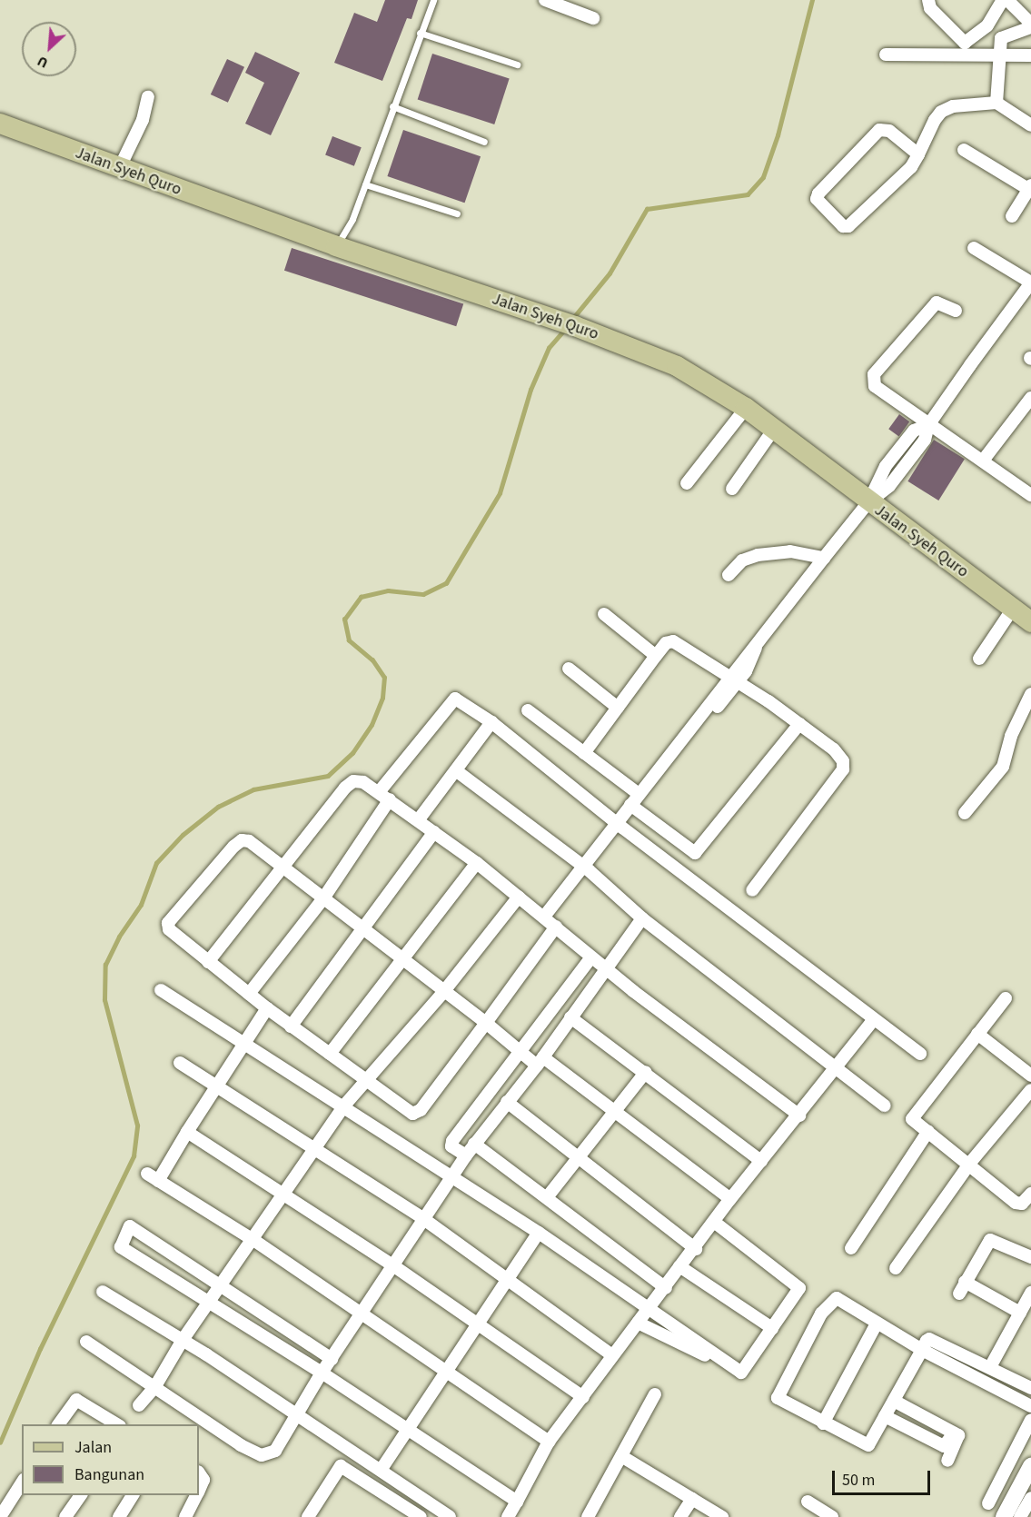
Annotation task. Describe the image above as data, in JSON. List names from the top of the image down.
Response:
{
  "streets": {
    "main road": ["Jalan Syeh Quro"]
  },
  "legend": ["Jalan", "Bangunan"],
  "scale_bar": "50 m",
  "north": "bottom left"
}
